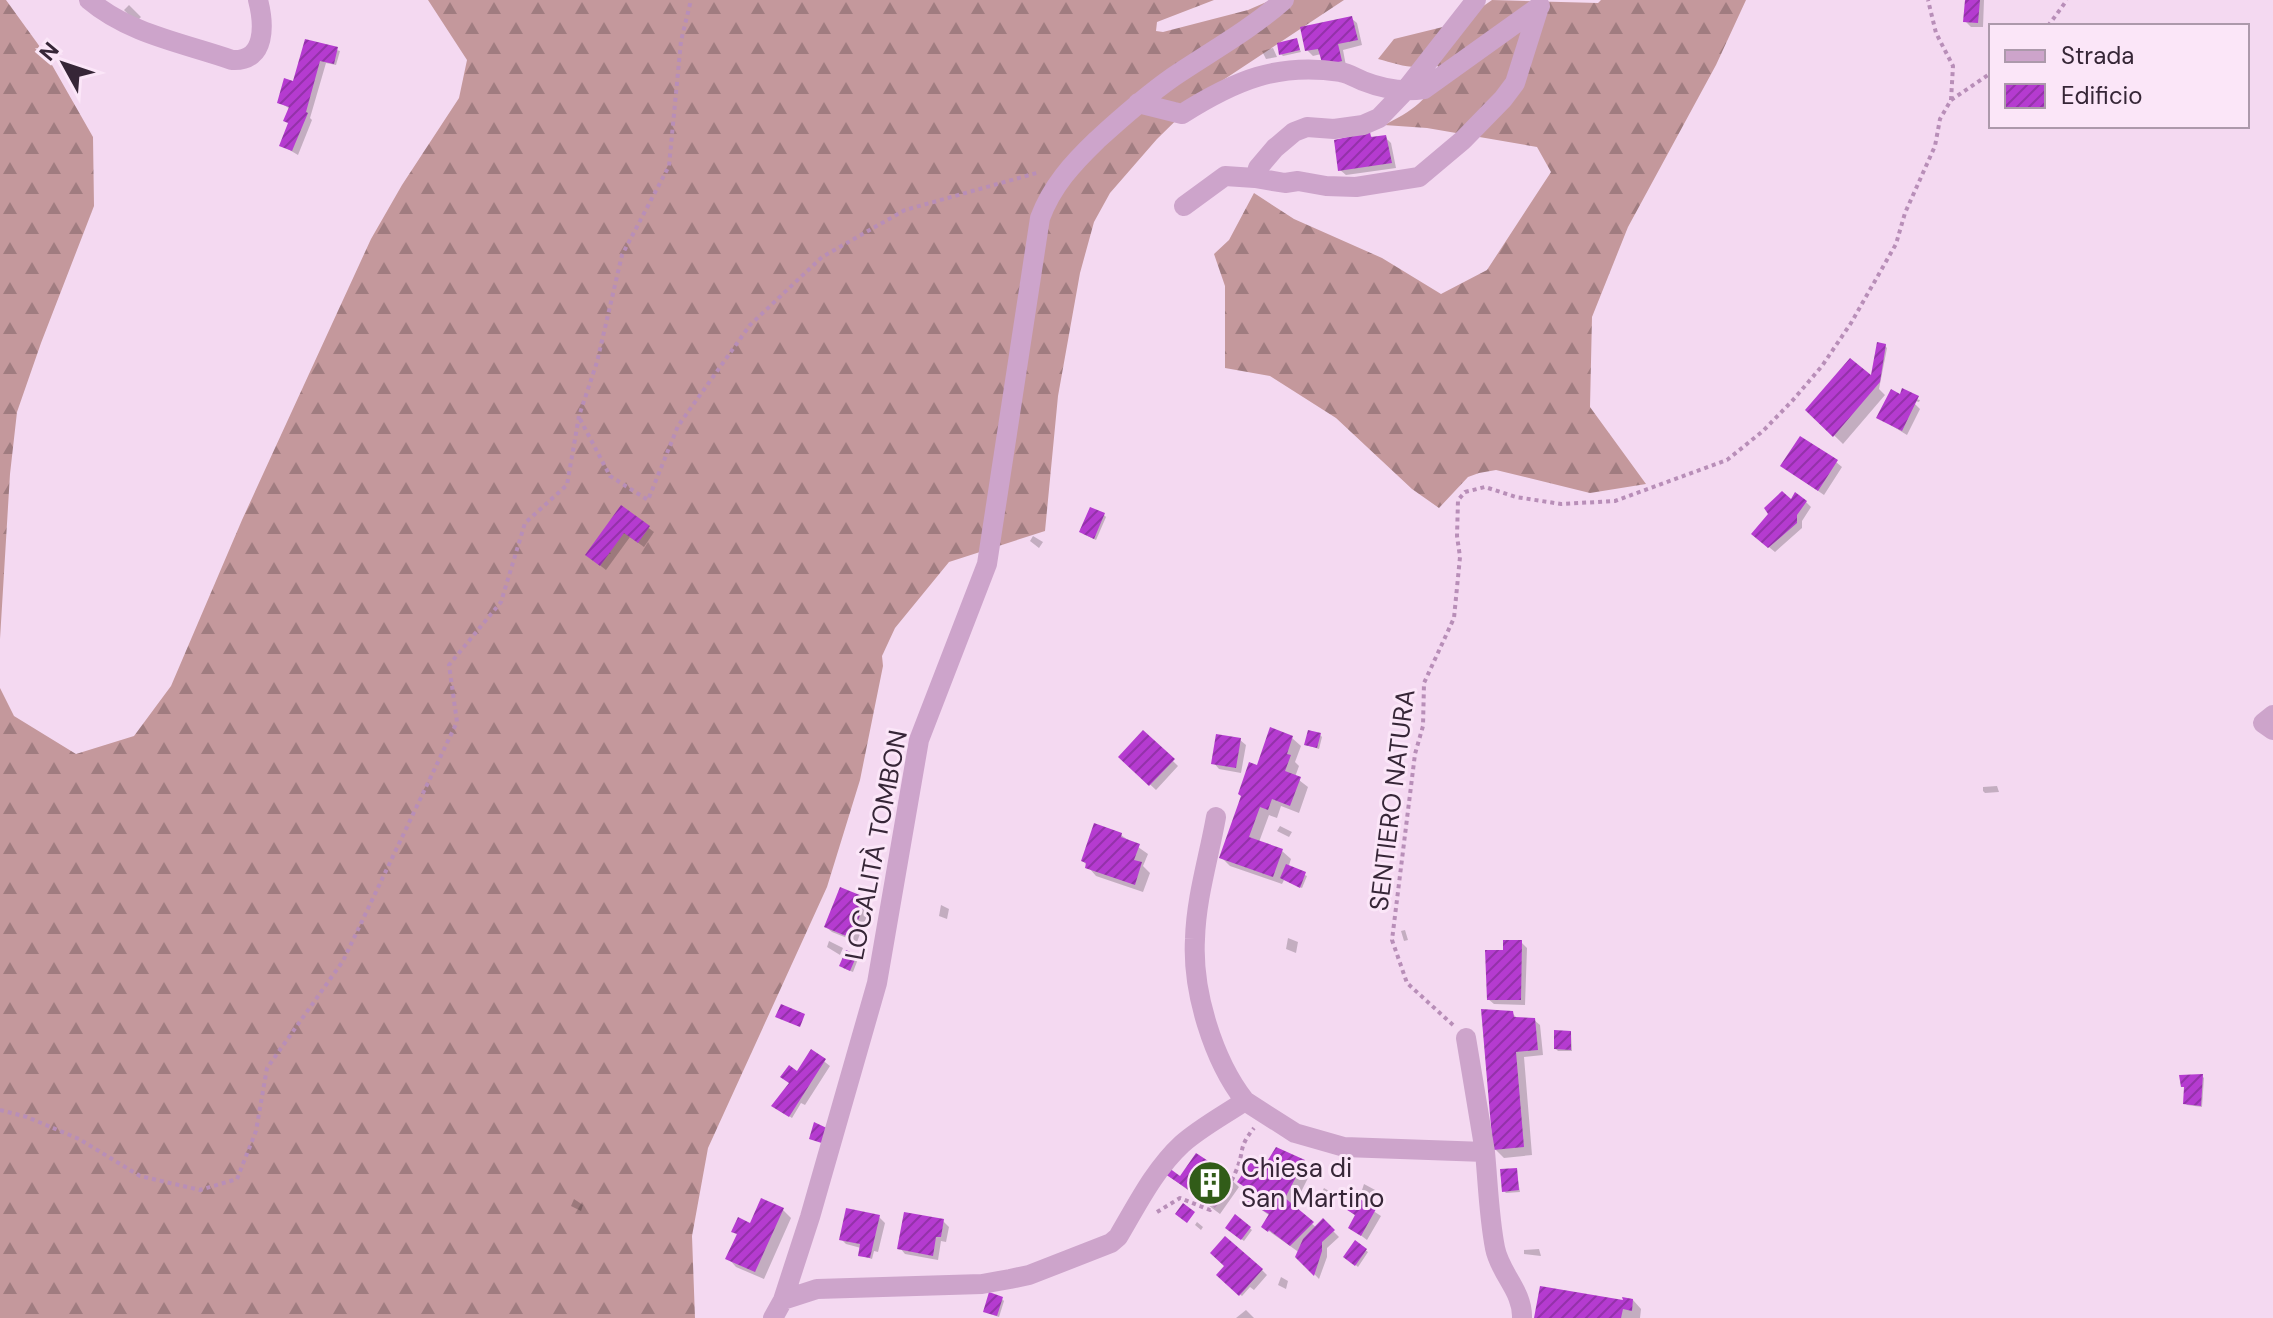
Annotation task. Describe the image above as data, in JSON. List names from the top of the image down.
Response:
{
  "streets": {
    "street": ["LOCALITÀ TOMBON"],
    "path": ["SENTIERO NATURA"]
  },
  "places": {
    "building": ["Chiesa di San Martino"]
  },
  "legend": ["Strada", "Edificio"],
  "north": "top left"
}
